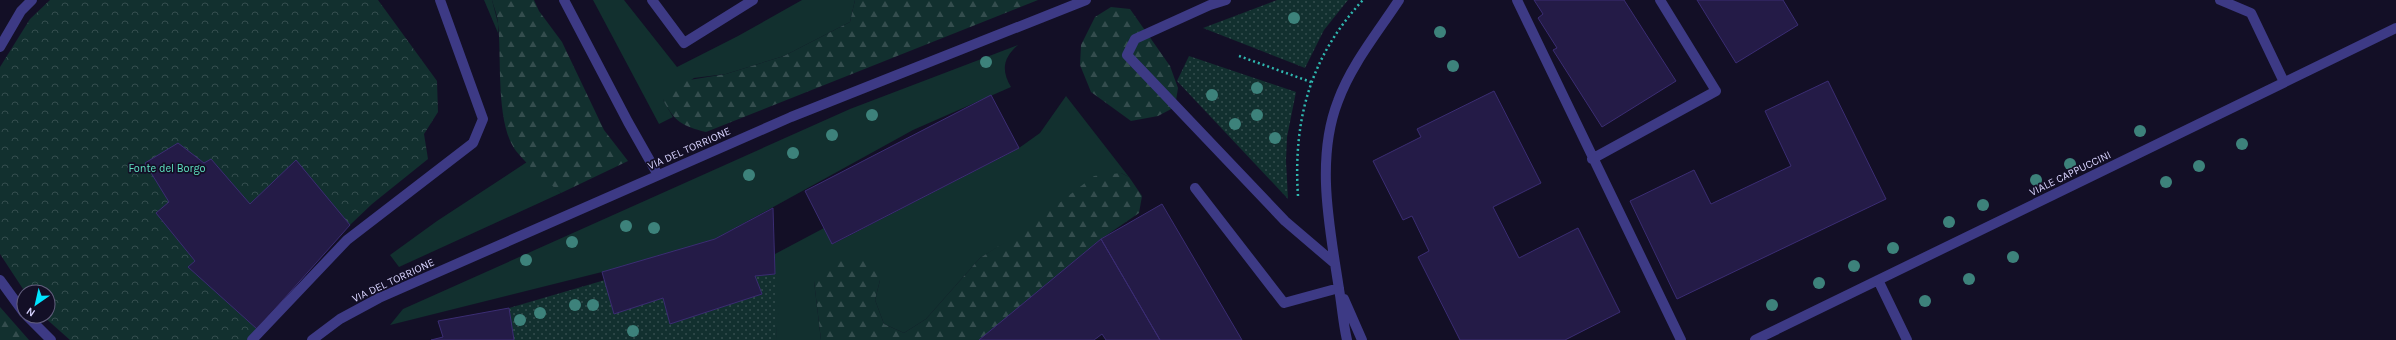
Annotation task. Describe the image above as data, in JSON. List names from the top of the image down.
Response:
{
  "streets": {
    "street": ["VIA DEL TORRIONE", "VIALE CAPPUCCINI"]
  },
  "parks": ["Fonte del Borgo"],
  "north": "bottom left"
}
